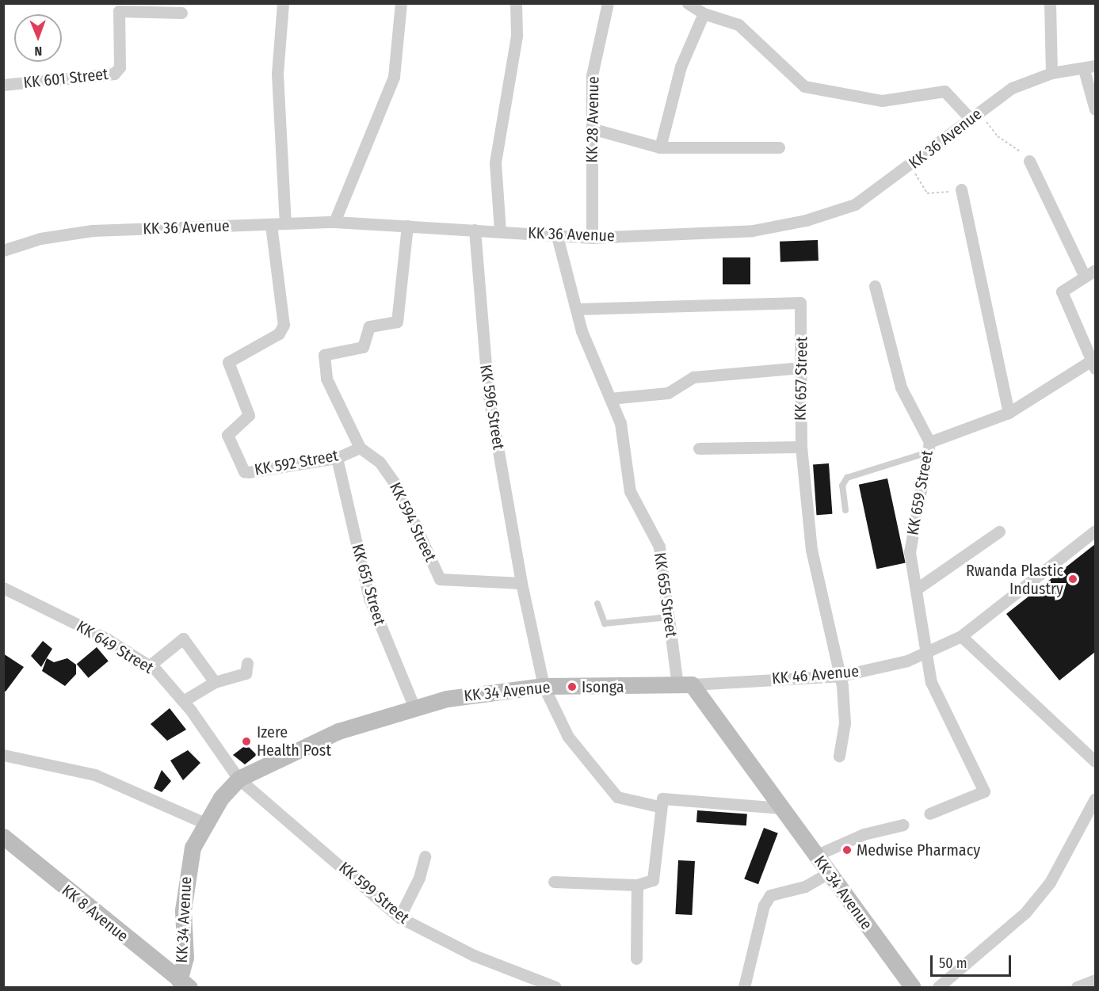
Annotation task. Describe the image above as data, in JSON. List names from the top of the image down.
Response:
{
  "streets": {
    "main road": ["KK 34 Avenue", "KK 8 Avenue"],
    "street": [
      "KK 601 Street",
      "KK 28 Avenue",
      "KK 36 Avenue",
      "KK 657 Street",
      "KK 596 Street",
      "KK 592 Street",
      "KK 659 Street",
      "KK 594 Street",
      "KK 651 Street",
      "KK 655 Street",
      "KK 649 Street",
      "KK 46 Avenue",
      "KK 599 Street"
    ]
  },
  "crossings": [
    ["KK 28 Avenue", "KK 36 Avenue"],
    ["KK 36 Avenue", "KK 596 Street"],
    ["KK 36 Avenue", "KK 592 Street"],
    ["KK 36 Avenue", "KK 594 Street"],
    ["KK 36 Avenue", "KK 655 Street"],
    ["KK 657 Street", "KK 655 Street"],
    ["KK 657 Street", "KK 46 Avenue"],
    ["KK 596 Street", "KK 594 Street"],
    ["KK 596 Street", "KK 34 Avenue"],
    ["KK 592 Street", "KK 594 Street"],
    ["KK 592 Street", "KK 651 Street"],
    ["KK 659 Street", "KK 46 Avenue"],
    ["KK 651 Street", "KK 34 Avenue"],
    ["KK 655 Street", "KK 46 Avenue"],
    ["KK 655 Street", "KK 34 Avenue"],
    ["KK 649 Street", "KK 34 Avenue"],
    ["KK 649 Street", "KK 599 Street"],
    ["KK 46 Avenue", "KK 34 Avenue"],
    ["KK 34 Avenue", "KK 599 Street"],
    ["KK 34 Avenue", "KK 8 Avenue"]
  ],
  "places": [
    "Rwanda Plastic Industry",
    "Isonga",
    "Izere Health Post",
    "Medwise Pharmacy"
  ],
  "scale_bar": "50 m",
  "north": "bottom"
}
